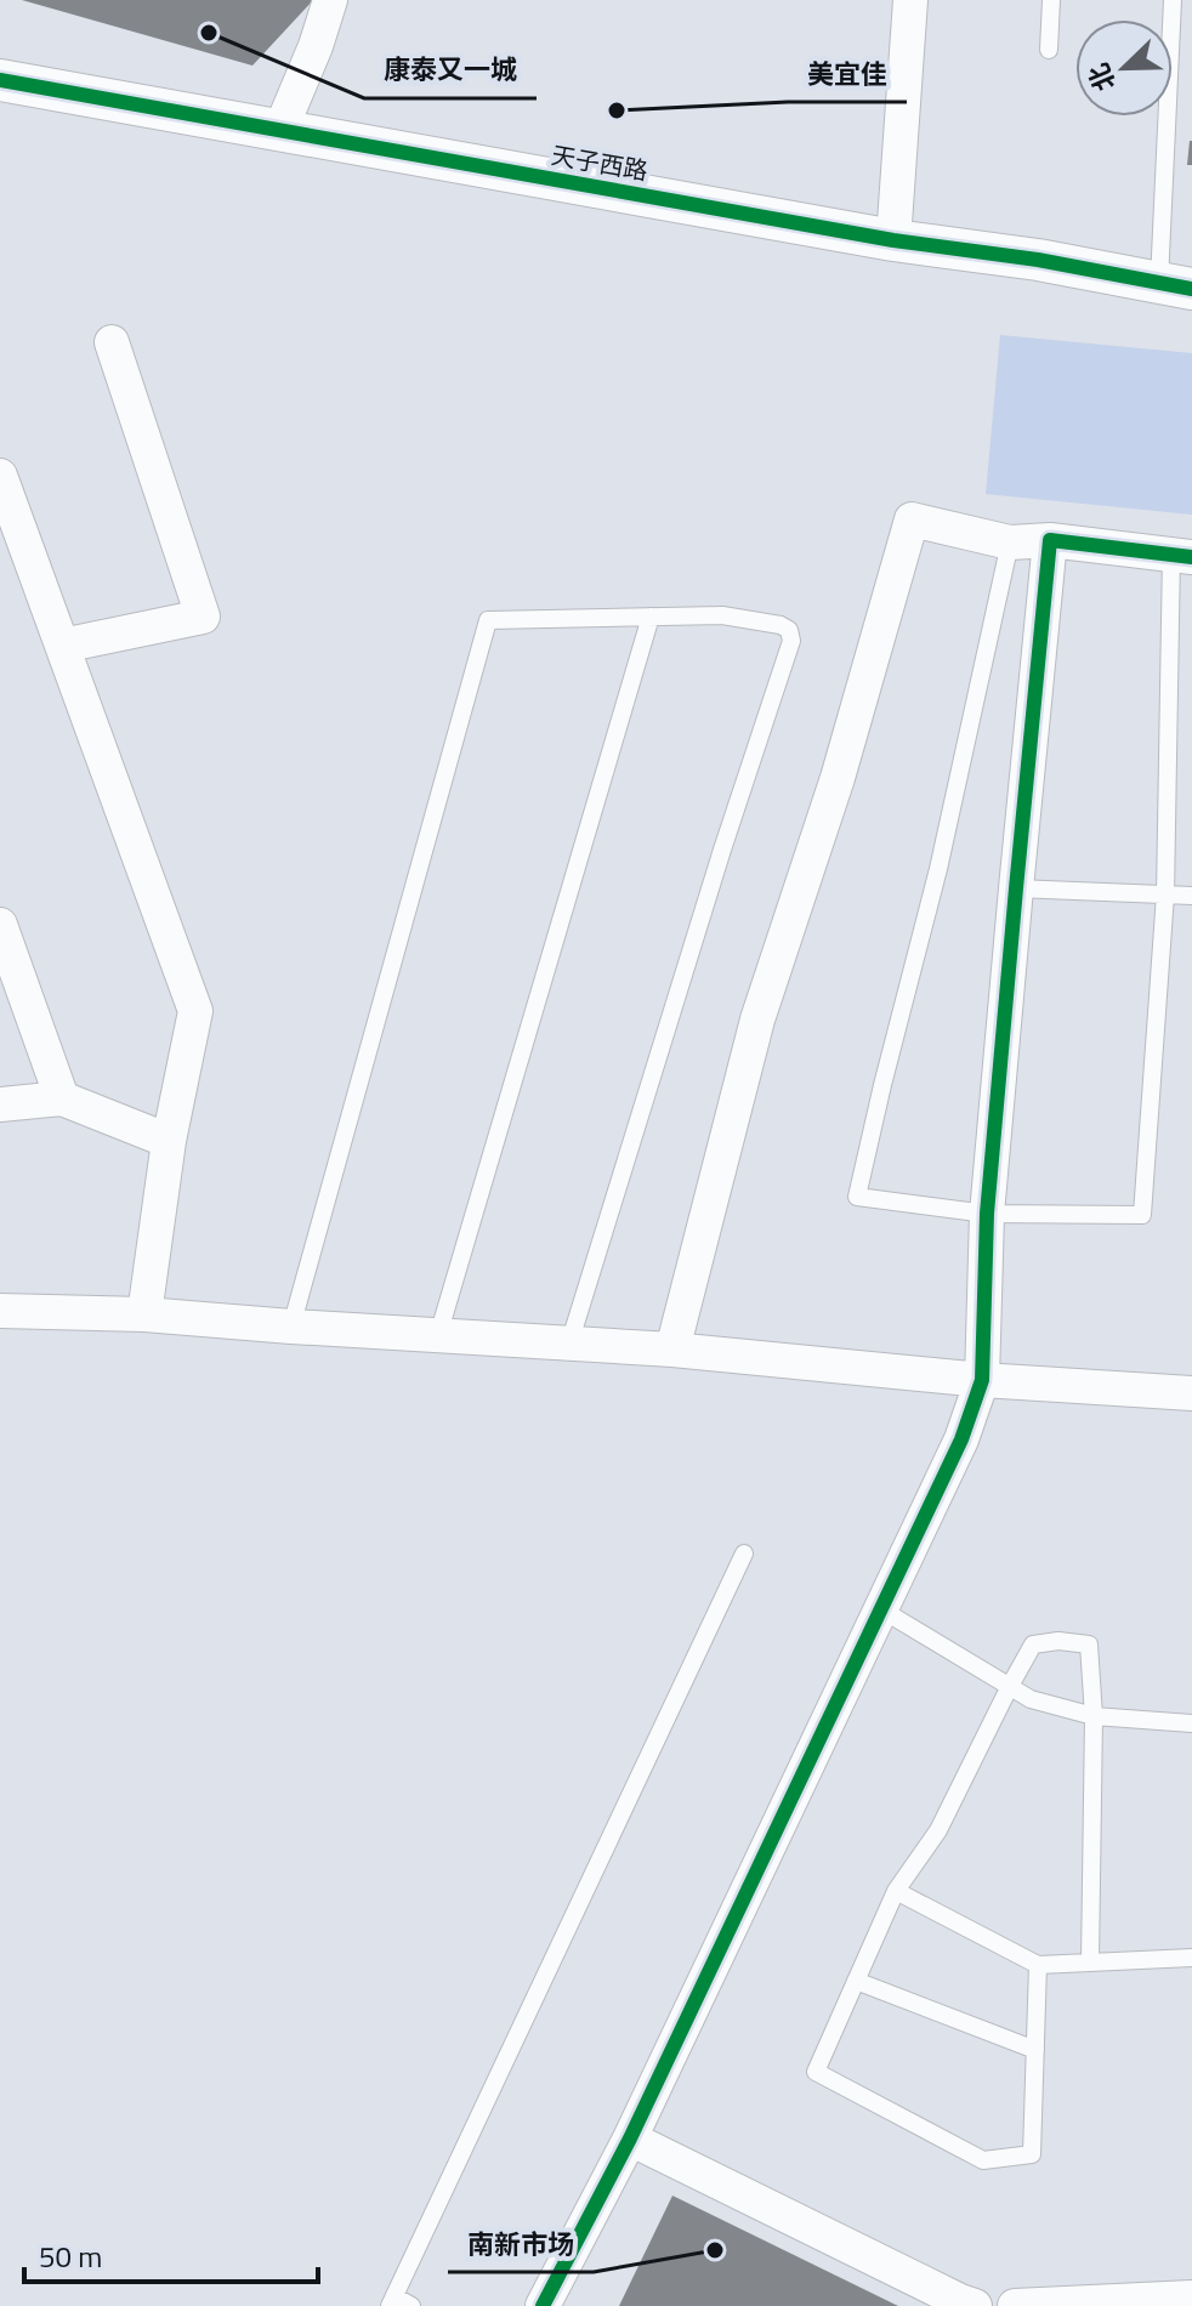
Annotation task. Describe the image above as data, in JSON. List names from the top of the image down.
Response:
{
  "streets": {
    "street": ["天子西路"]
  },
  "places": ["康泰又一城", "美宜佳", "南新市场"],
  "scale_bar": "50 m",
  "north": "bottom left"
}
